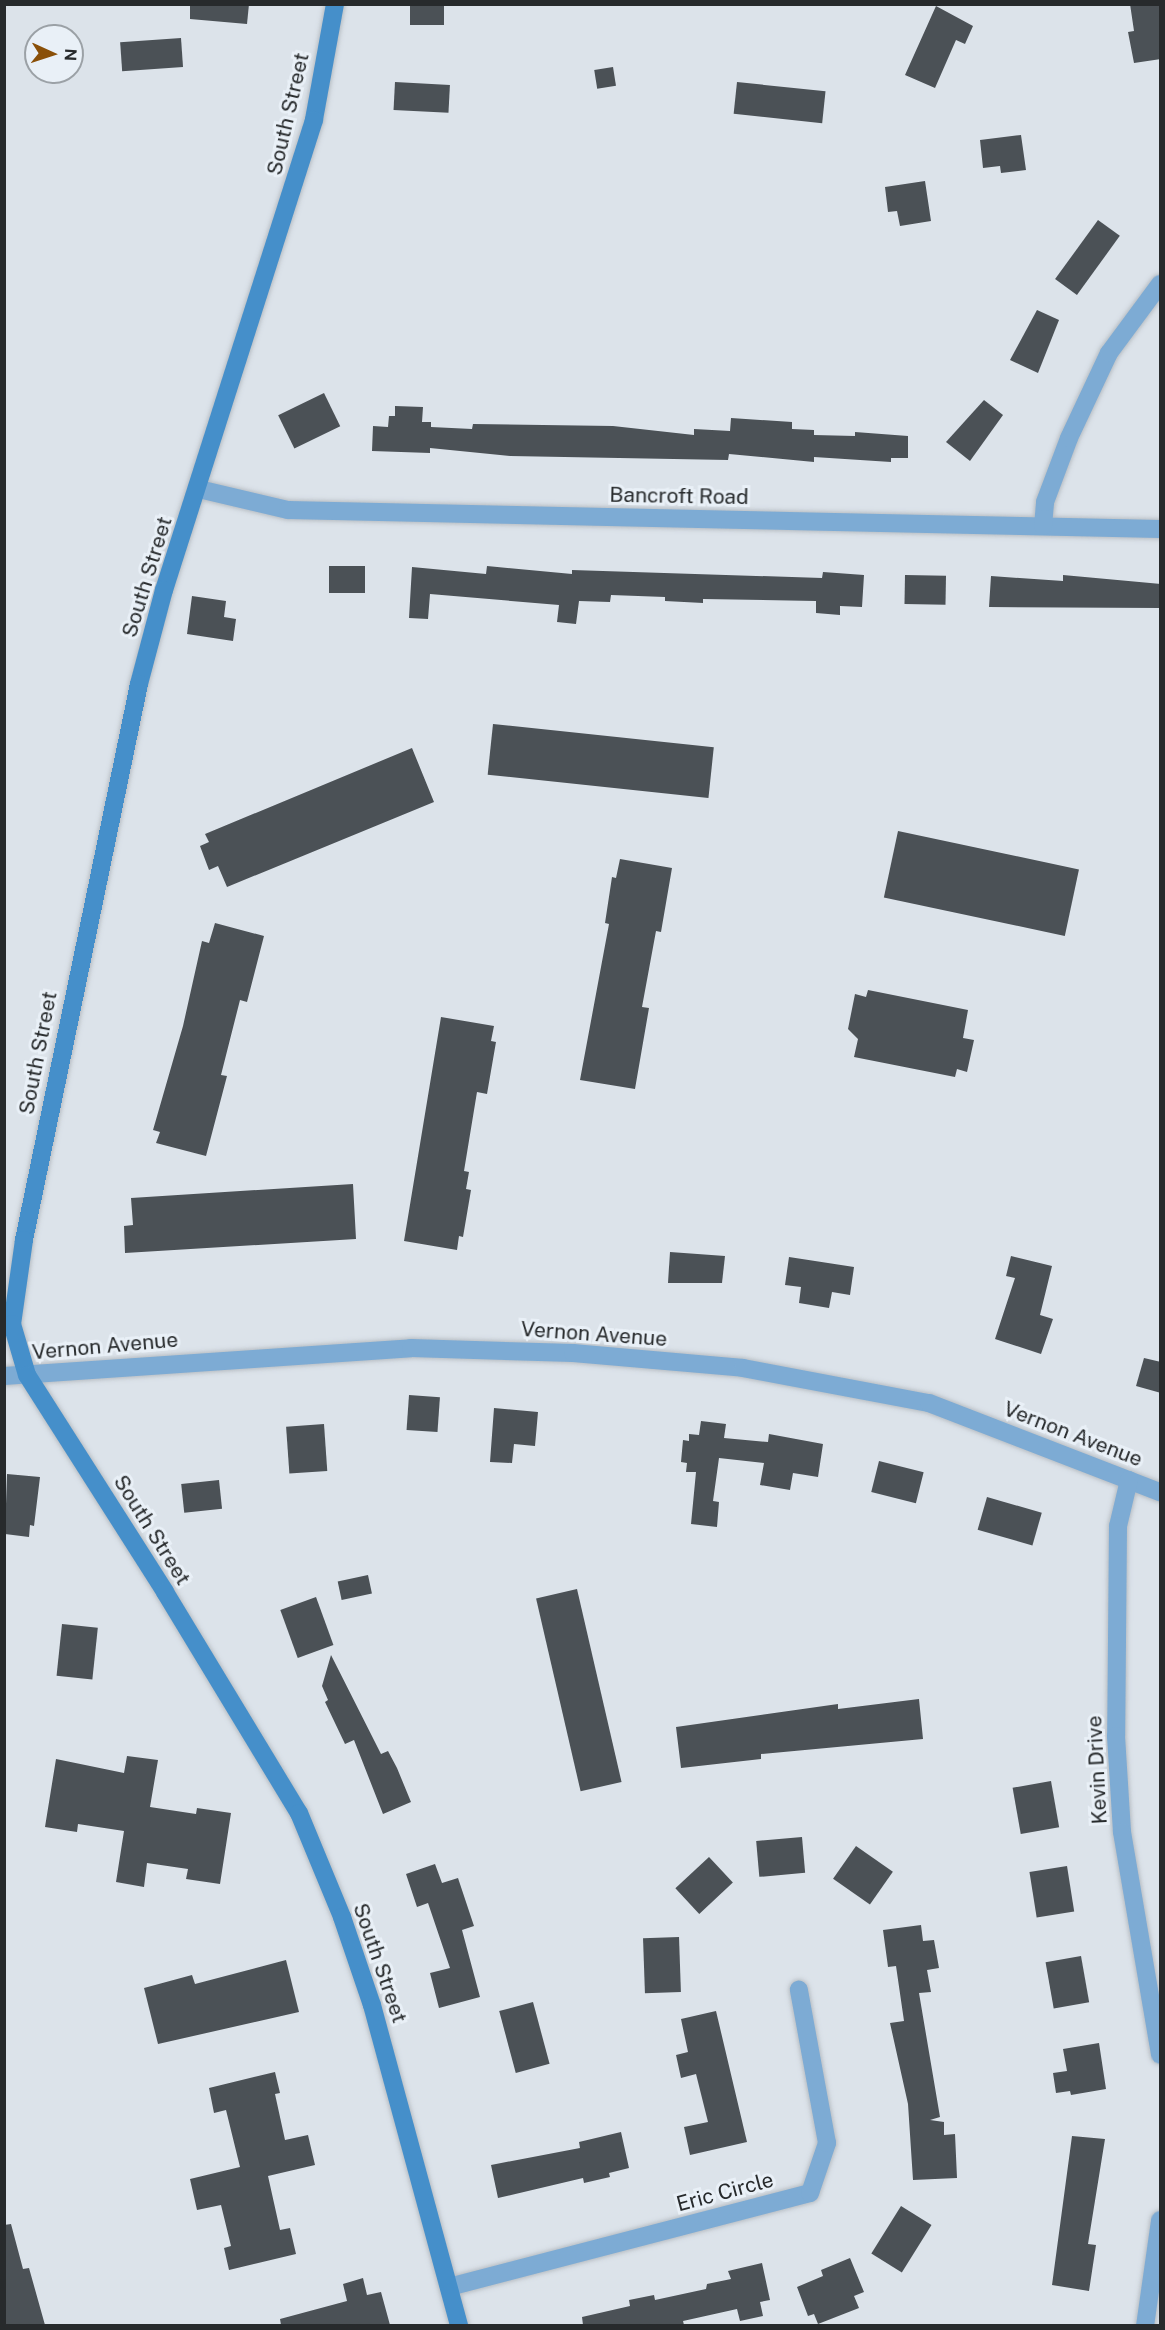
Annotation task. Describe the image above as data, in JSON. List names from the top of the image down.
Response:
{
  "streets": {
    "street": [
      "South Street",
      "Bancroft Road",
      "Vernon Avenue",
      "Kevin Drive",
      "Eric Circle"
    ]
  },
  "crossings": [
    ["South Street", "Bancroft Road"],
    ["South Street", "Vernon Avenue"],
    ["South Street", "Eric Circle"],
    ["Vernon Avenue", "Kevin Drive"]
  ],
  "north": "right"
}
